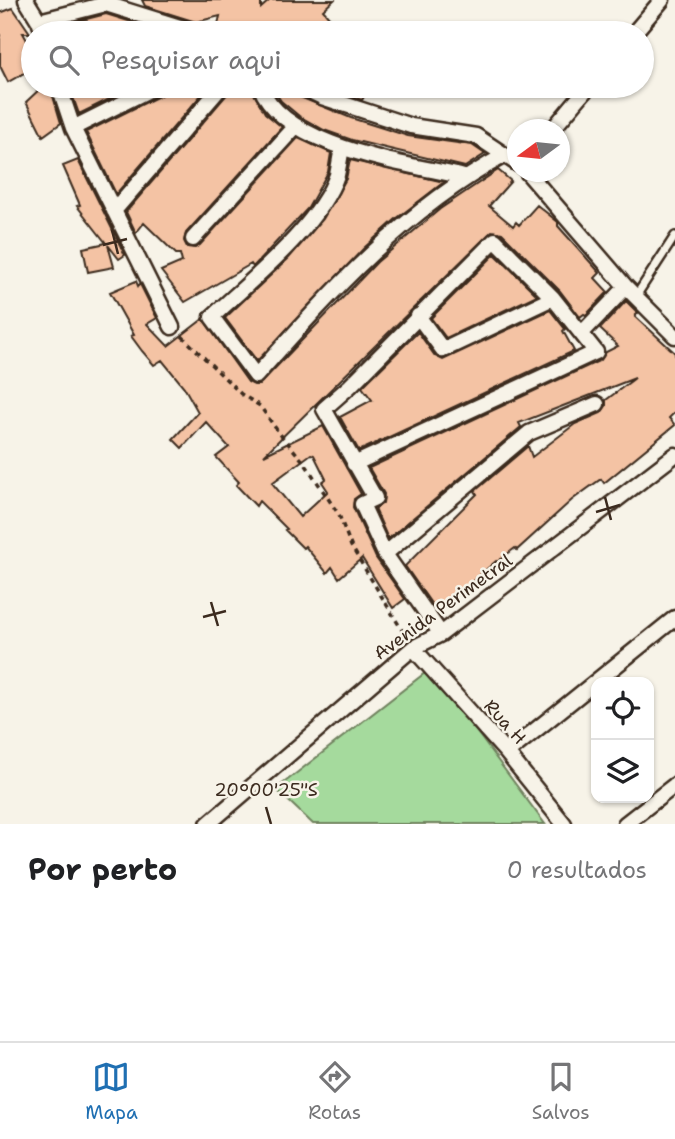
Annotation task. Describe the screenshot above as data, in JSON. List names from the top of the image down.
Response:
{
  "streets": {
    "street": ["Avenida Perimetral", "Rua H"]
  },
  "crossings": [
    ["Avenida Perimetral", "Rua H"]
  ],
  "north": "left",
  "page": {
    "search": "Pesquisar aqui",
    "heading": ["Por perto", "0 resultados"],
    "nav": ["Mapa", "Rotas", "Salvos"]
  },
  "coordinates": ["20°00'25\"S"]
}
